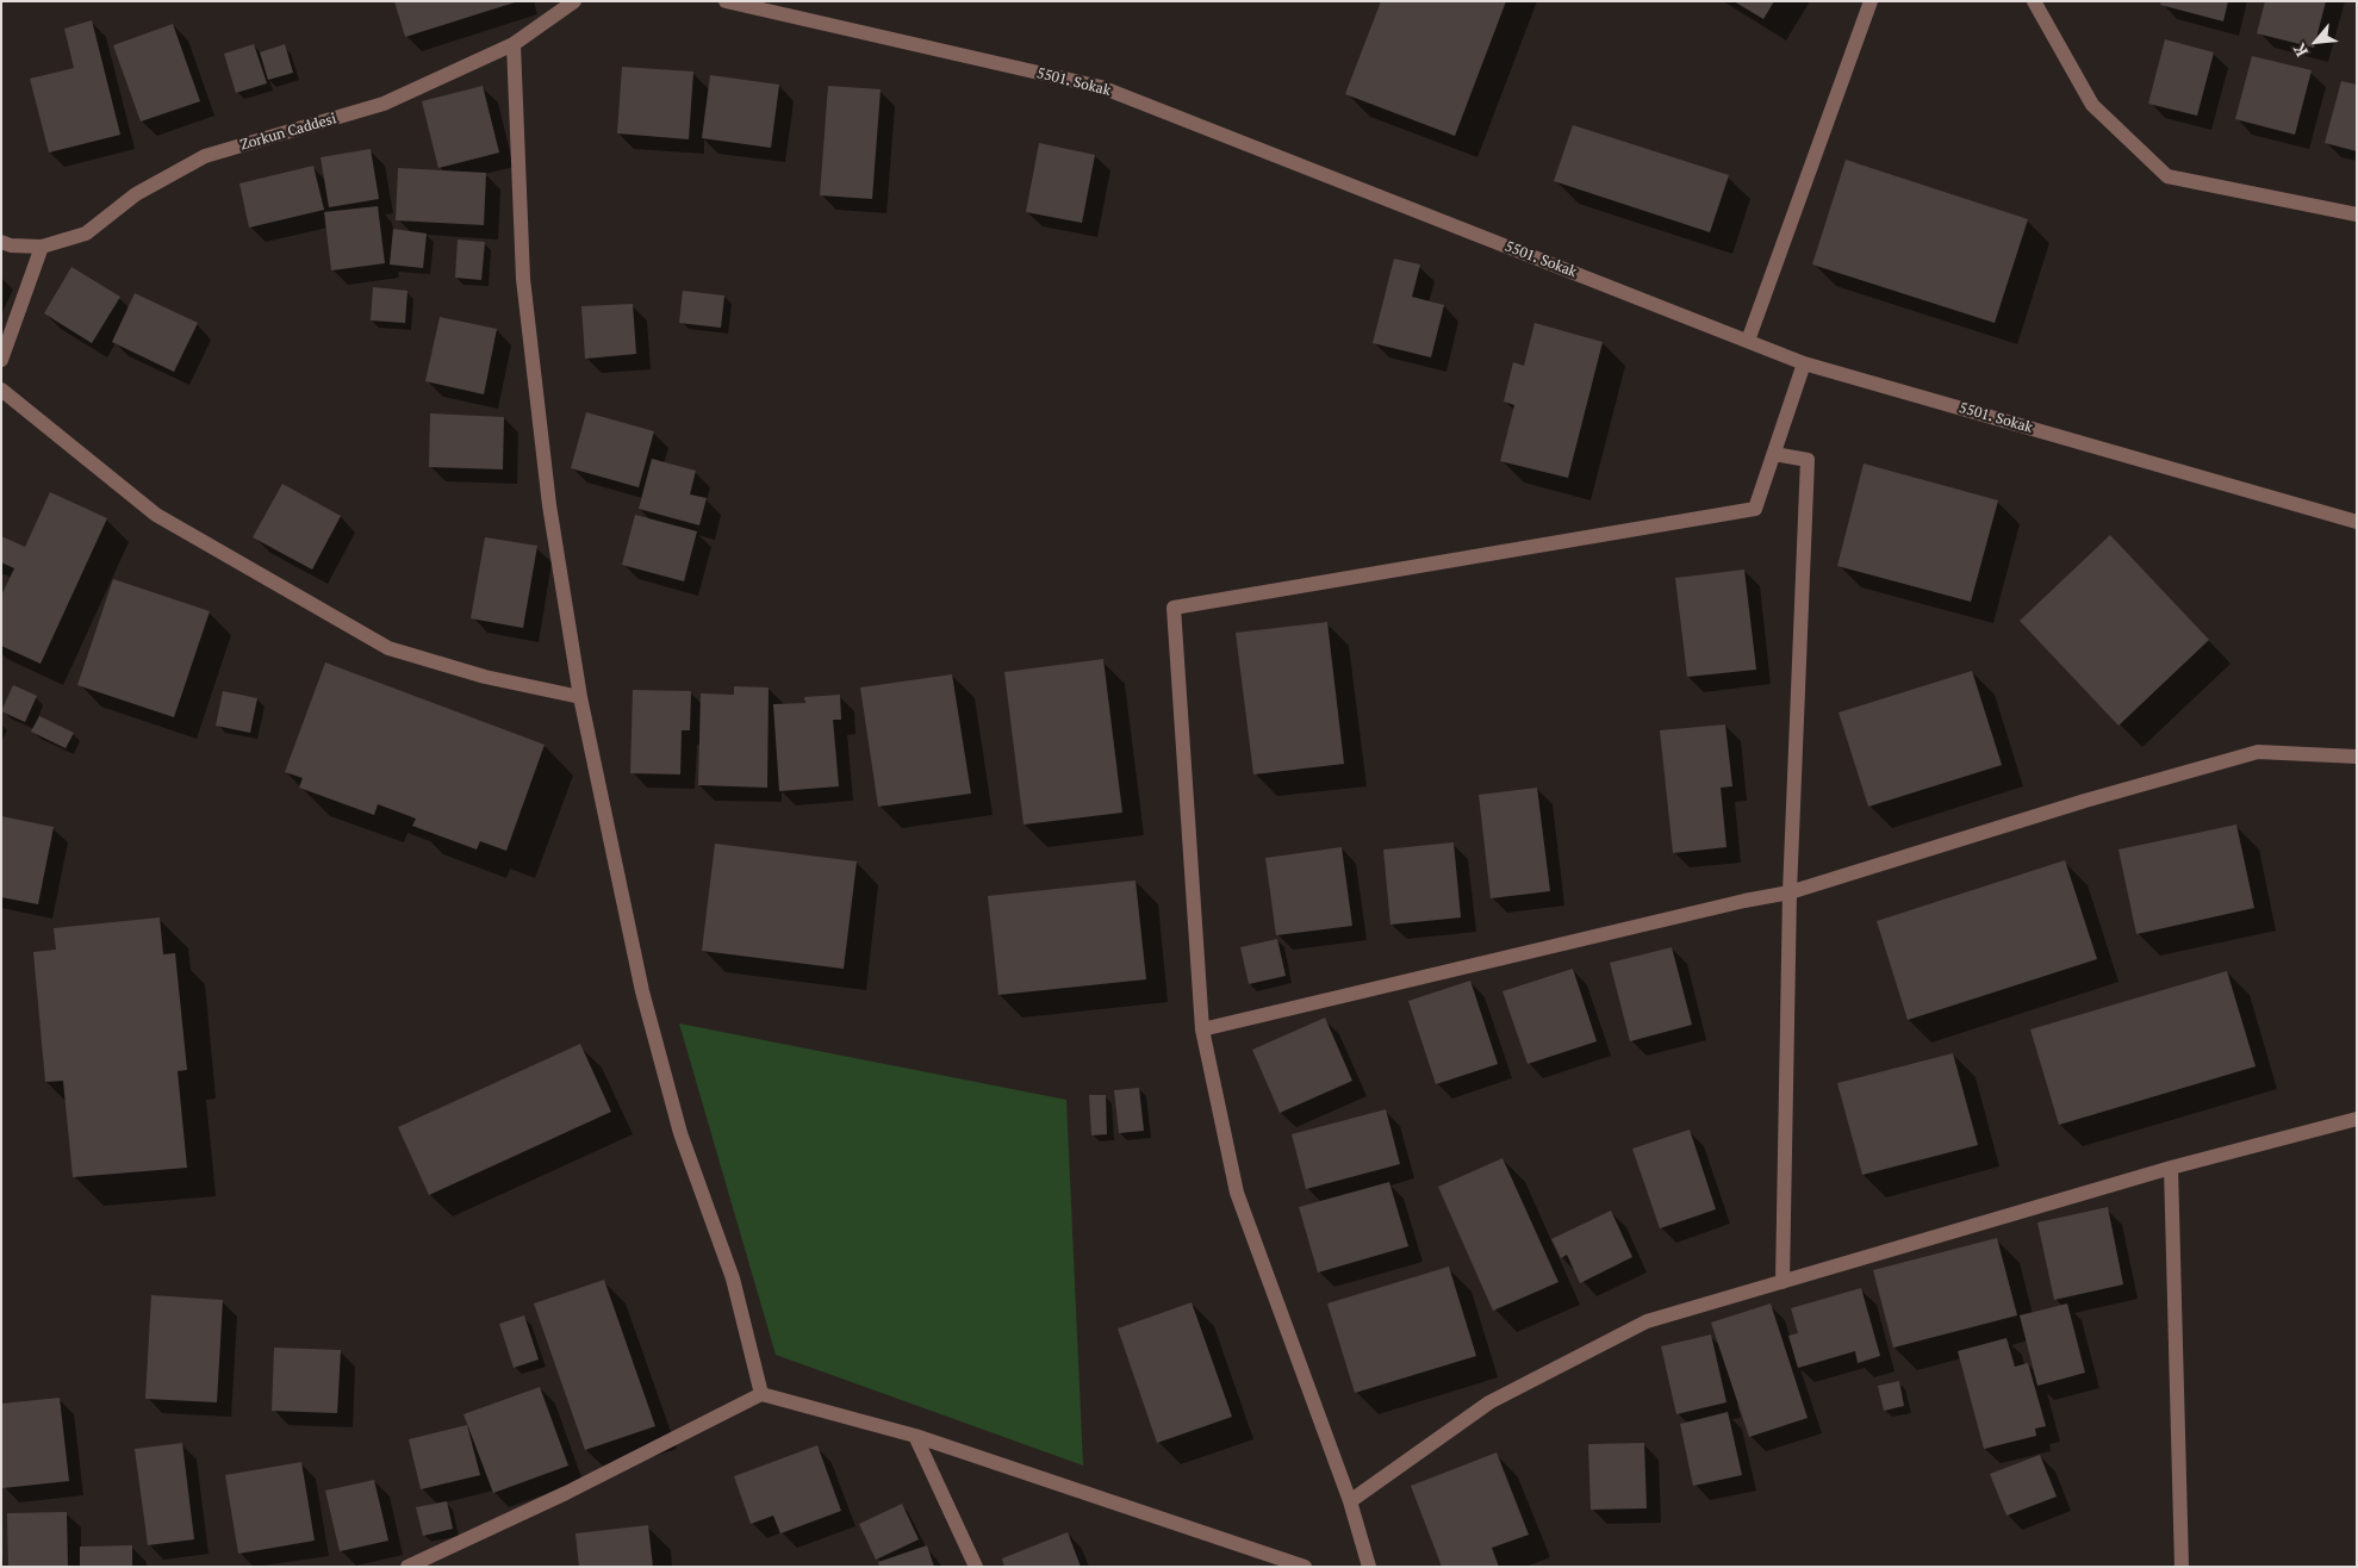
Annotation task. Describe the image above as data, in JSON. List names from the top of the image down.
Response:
{
  "streets": {
    "street": ["5501. Sokak", "Zorkun Caddesi"]
  },
  "north": "bottom left"
}
